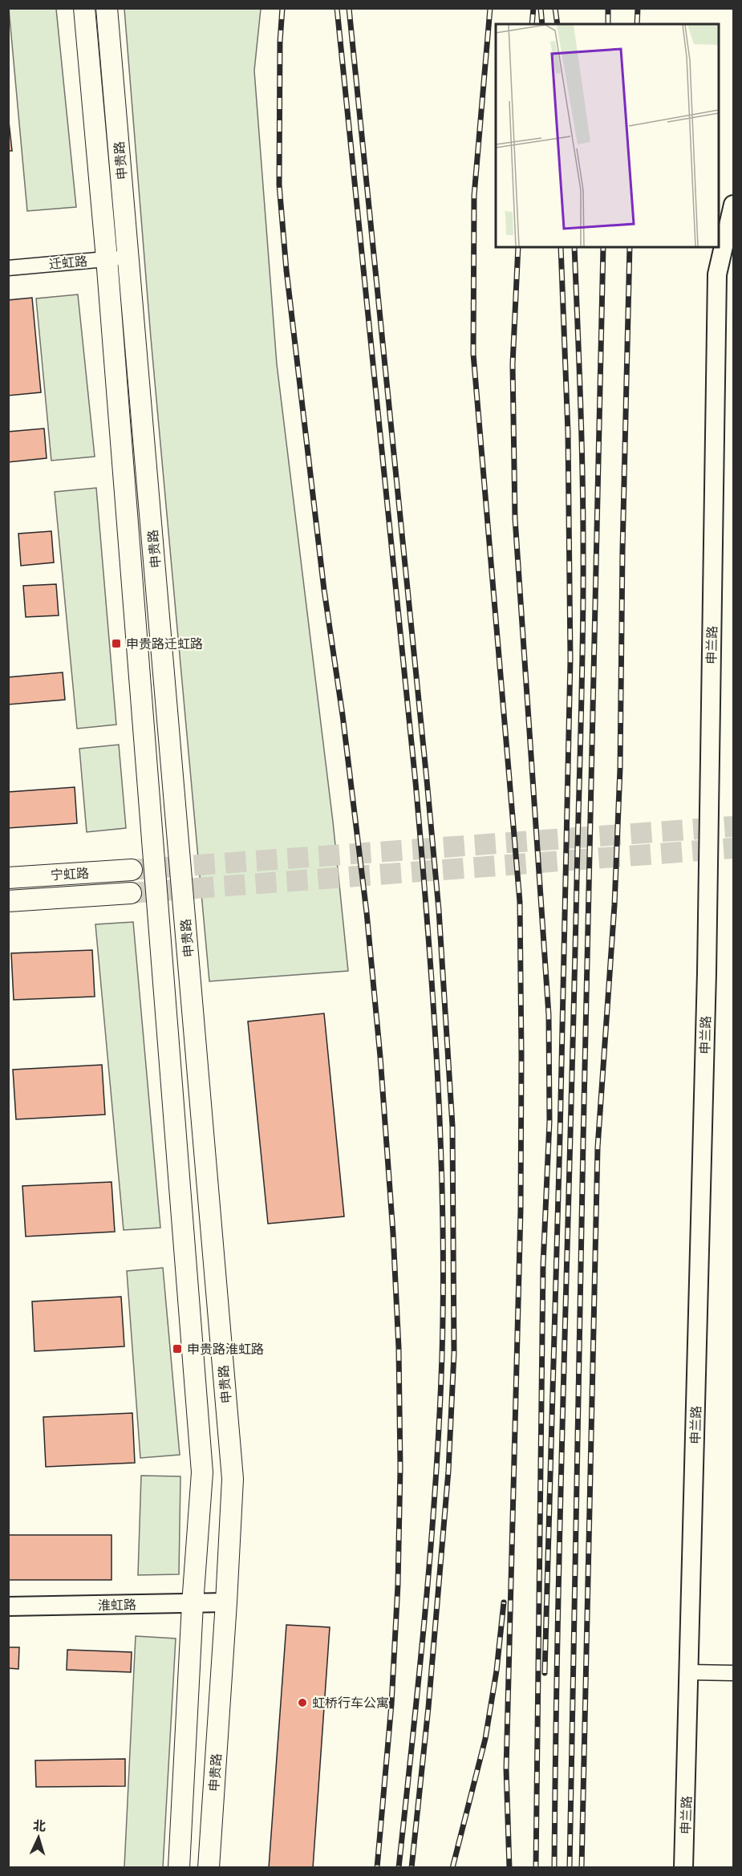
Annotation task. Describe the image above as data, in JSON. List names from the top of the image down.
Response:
{
  "streets": {
    "main road": ["申贵路", "宁虹路"],
    "street": ["迁虹路", "申兰路", "淮虹路"]
  },
  "crossings": [
    ["申贵路", "迁虹路"],
    ["申贵路", "淮虹路"]
  ],
  "places": {
    "transit": ["申贵路迁虹路", "申贵路淮虹路"],
    "other": ["虹桥行车公寓"]
  },
  "north": "top"
}
